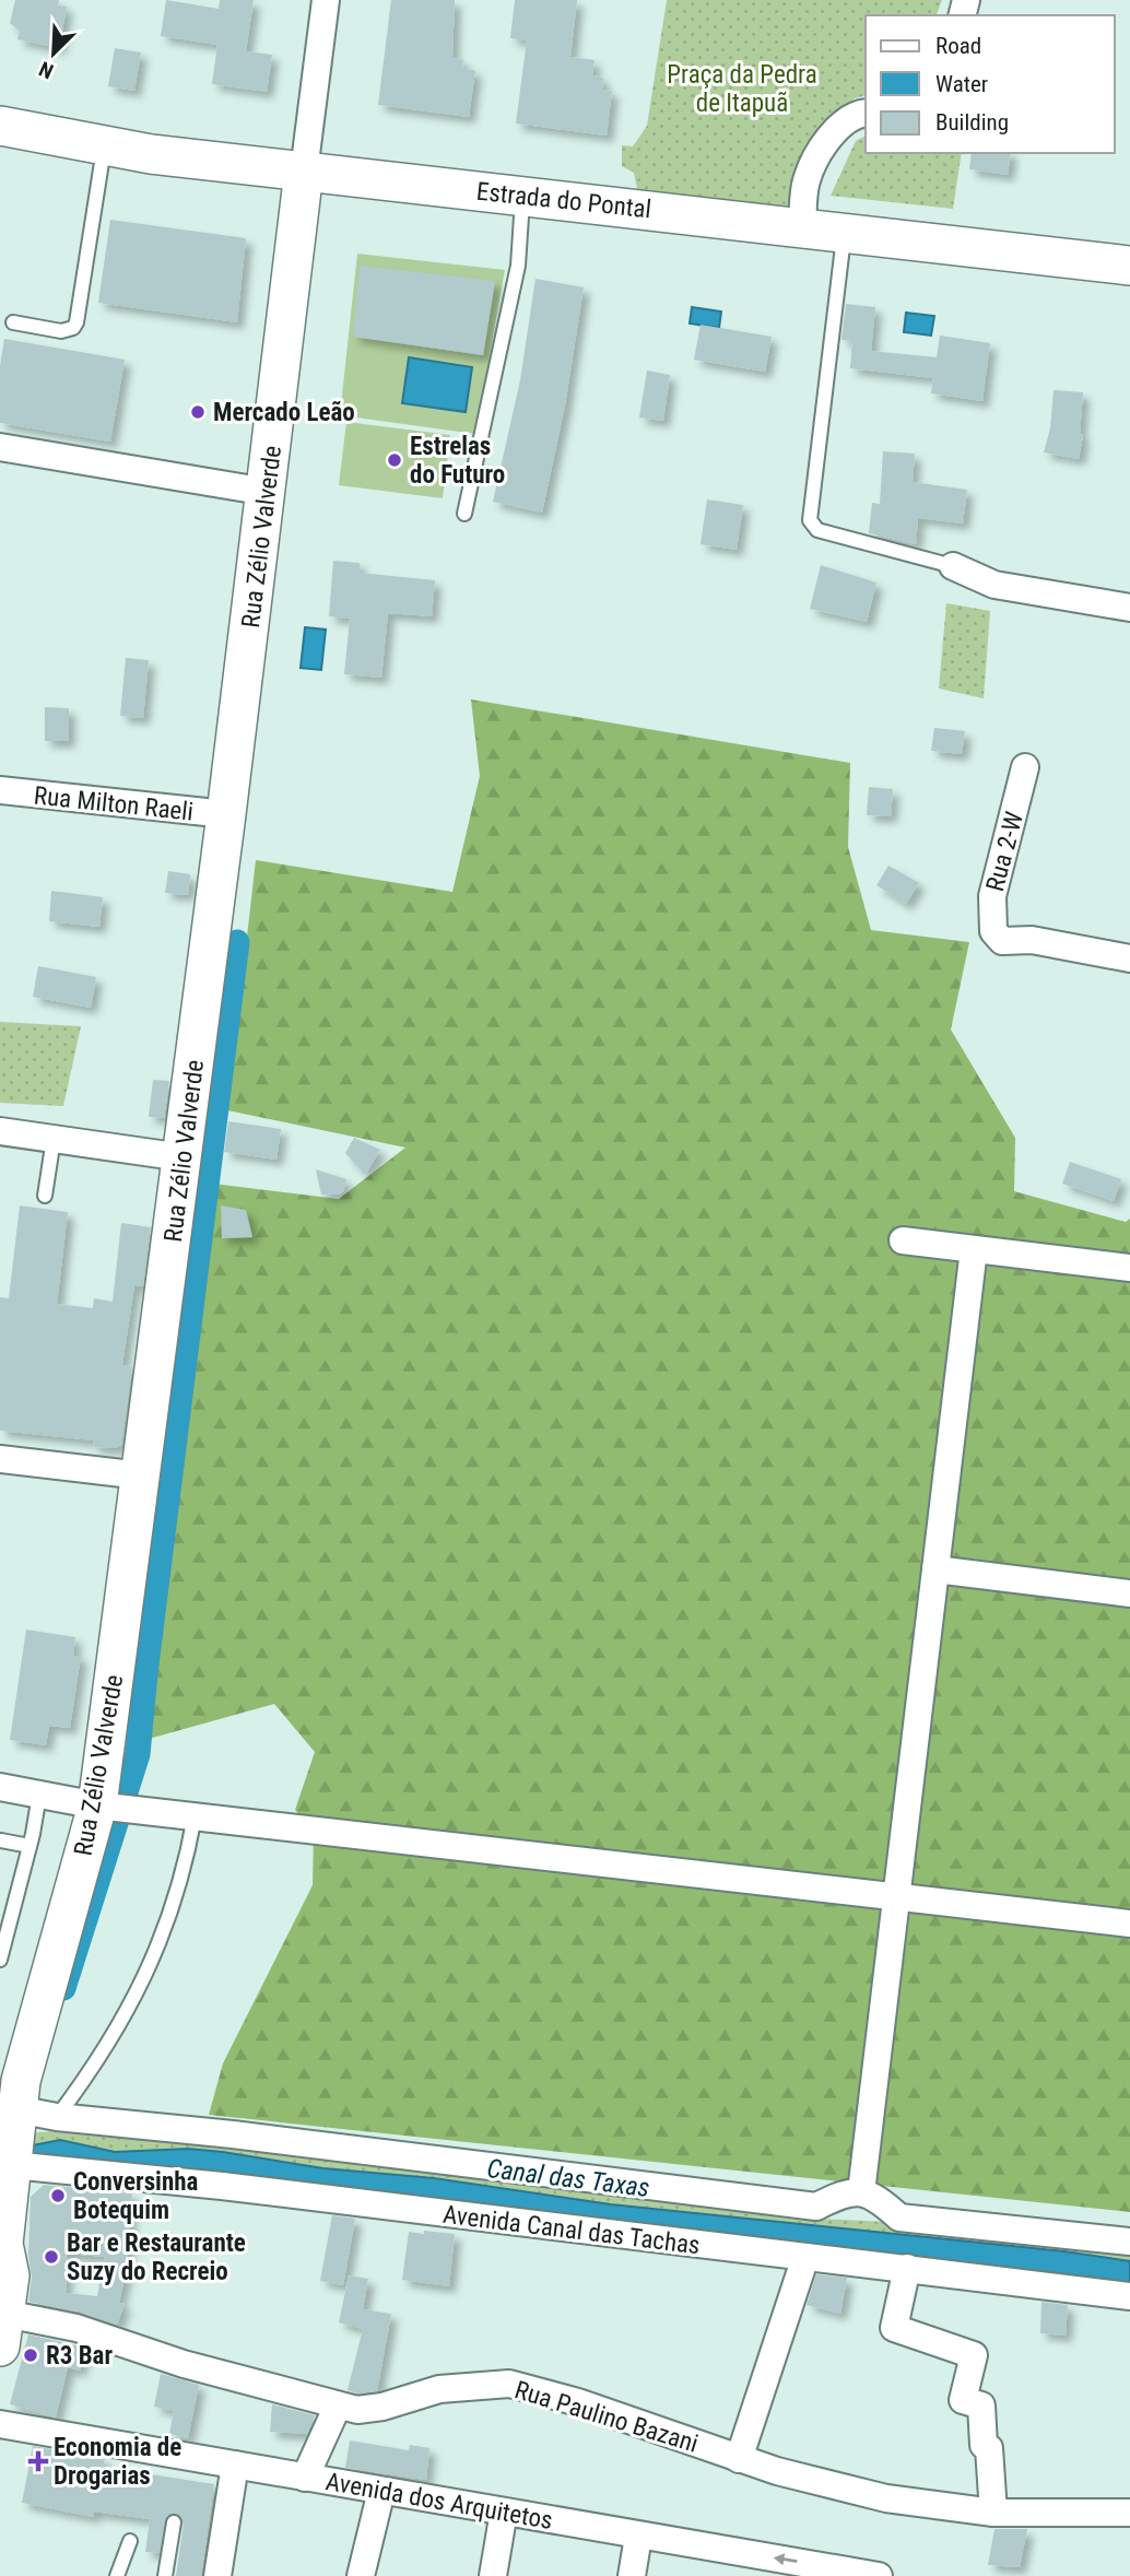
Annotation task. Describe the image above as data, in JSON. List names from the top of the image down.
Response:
{
  "streets": {
    "street": [
      "Estrada do Pontal",
      "Rua Zélio Valverde",
      "Rua Milton Raeli",
      "Rua 2-W",
      "Avenida Canal das Tachas",
      "Rua Paulino Bazani",
      "Avenida dos Arquitetos"
    ]
  },
  "crossings": [
    ["Estrada do Pontal", "Rua Zélio Valverde"],
    ["Rua Zélio Valverde", "Rua Milton Raeli"],
    ["Rua Zélio Valverde", "Avenida Canal das Tachas"],
    ["Rua Zélio Valverde", "Rua Paulino Bazani"]
  ],
  "water": ["Canal das Taxas"],
  "parks": ["Praça da Pedra de Itapuã"],
  "places": {
    "other": [
      "Mercado Leão",
      "Estrelas do Futuro",
      "Conversinha Botequim",
      "Bar e Restaurante Suzy do Recreio",
      "R3 Bar"
    ],
    "health": ["Economia de Drogarias"]
  },
  "legend": ["Road", "Water", "Building"],
  "north": "bottom left"
}
